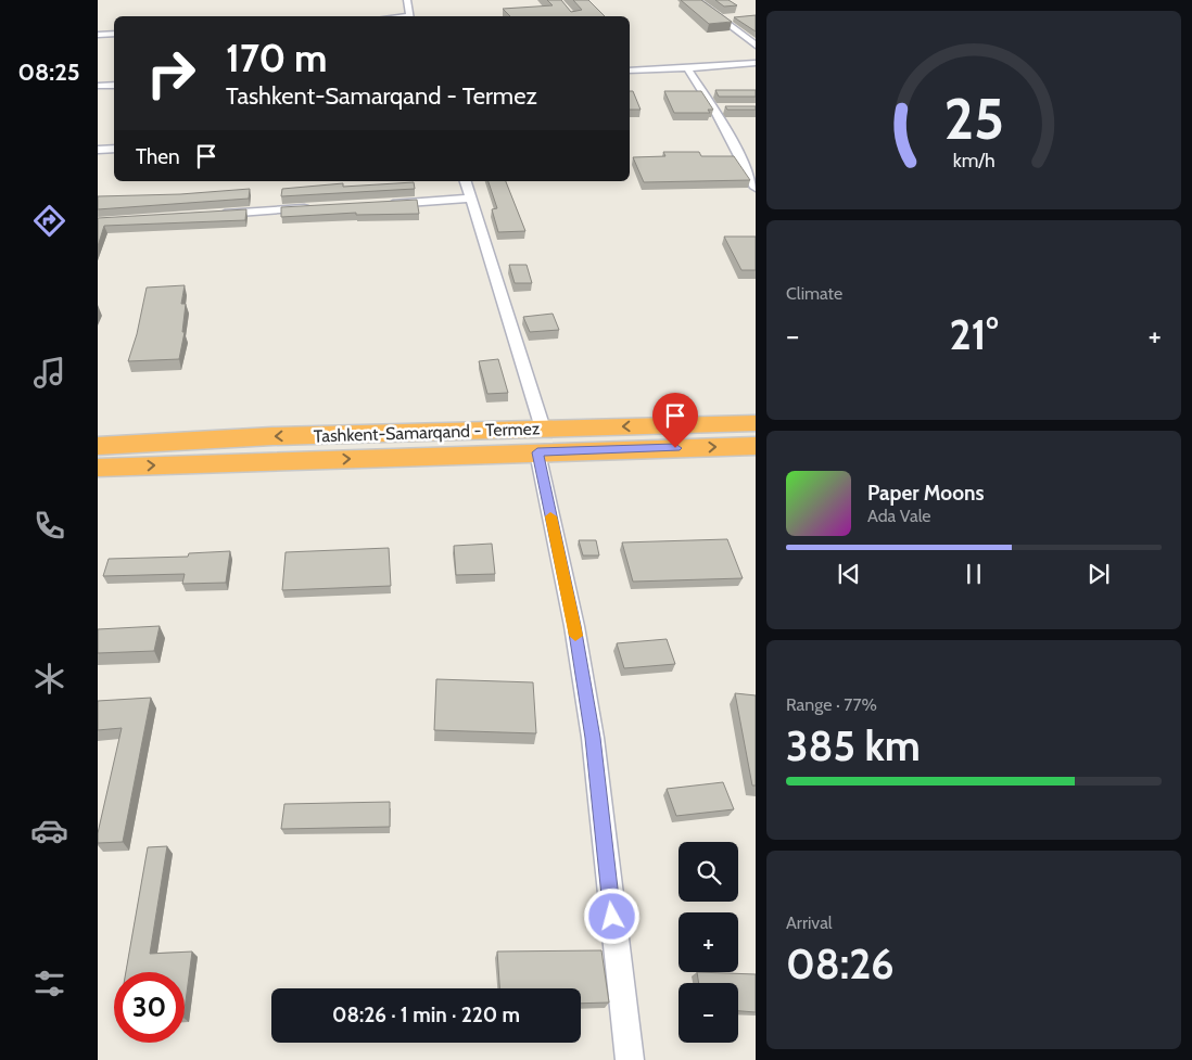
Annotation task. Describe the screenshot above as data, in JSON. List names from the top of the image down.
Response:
{
  "streets": {
    "highway": ["Tashkent-Samarqand - Termez"]
  },
  "page": {
    "tabs": "08:25",
    "turn": ["170 m", "Tashkent-Samarqand - Termez"],
    "then": "Then",
    "tile": [
      "Climate",
      ["Range · 77%", "385 km"],
      ["Arrival", "08:26"]
    ],
    "heat": ["−", "21°", "+"],
    "song": ["Paper Moons", "Ada Vale"],
    "map_buttons": ["+", "−"],
    "limit": "30",
    "trip": "08:26 · 1 min · 220 m",
    "gauge": ["25", "km/h"]
  }
}
